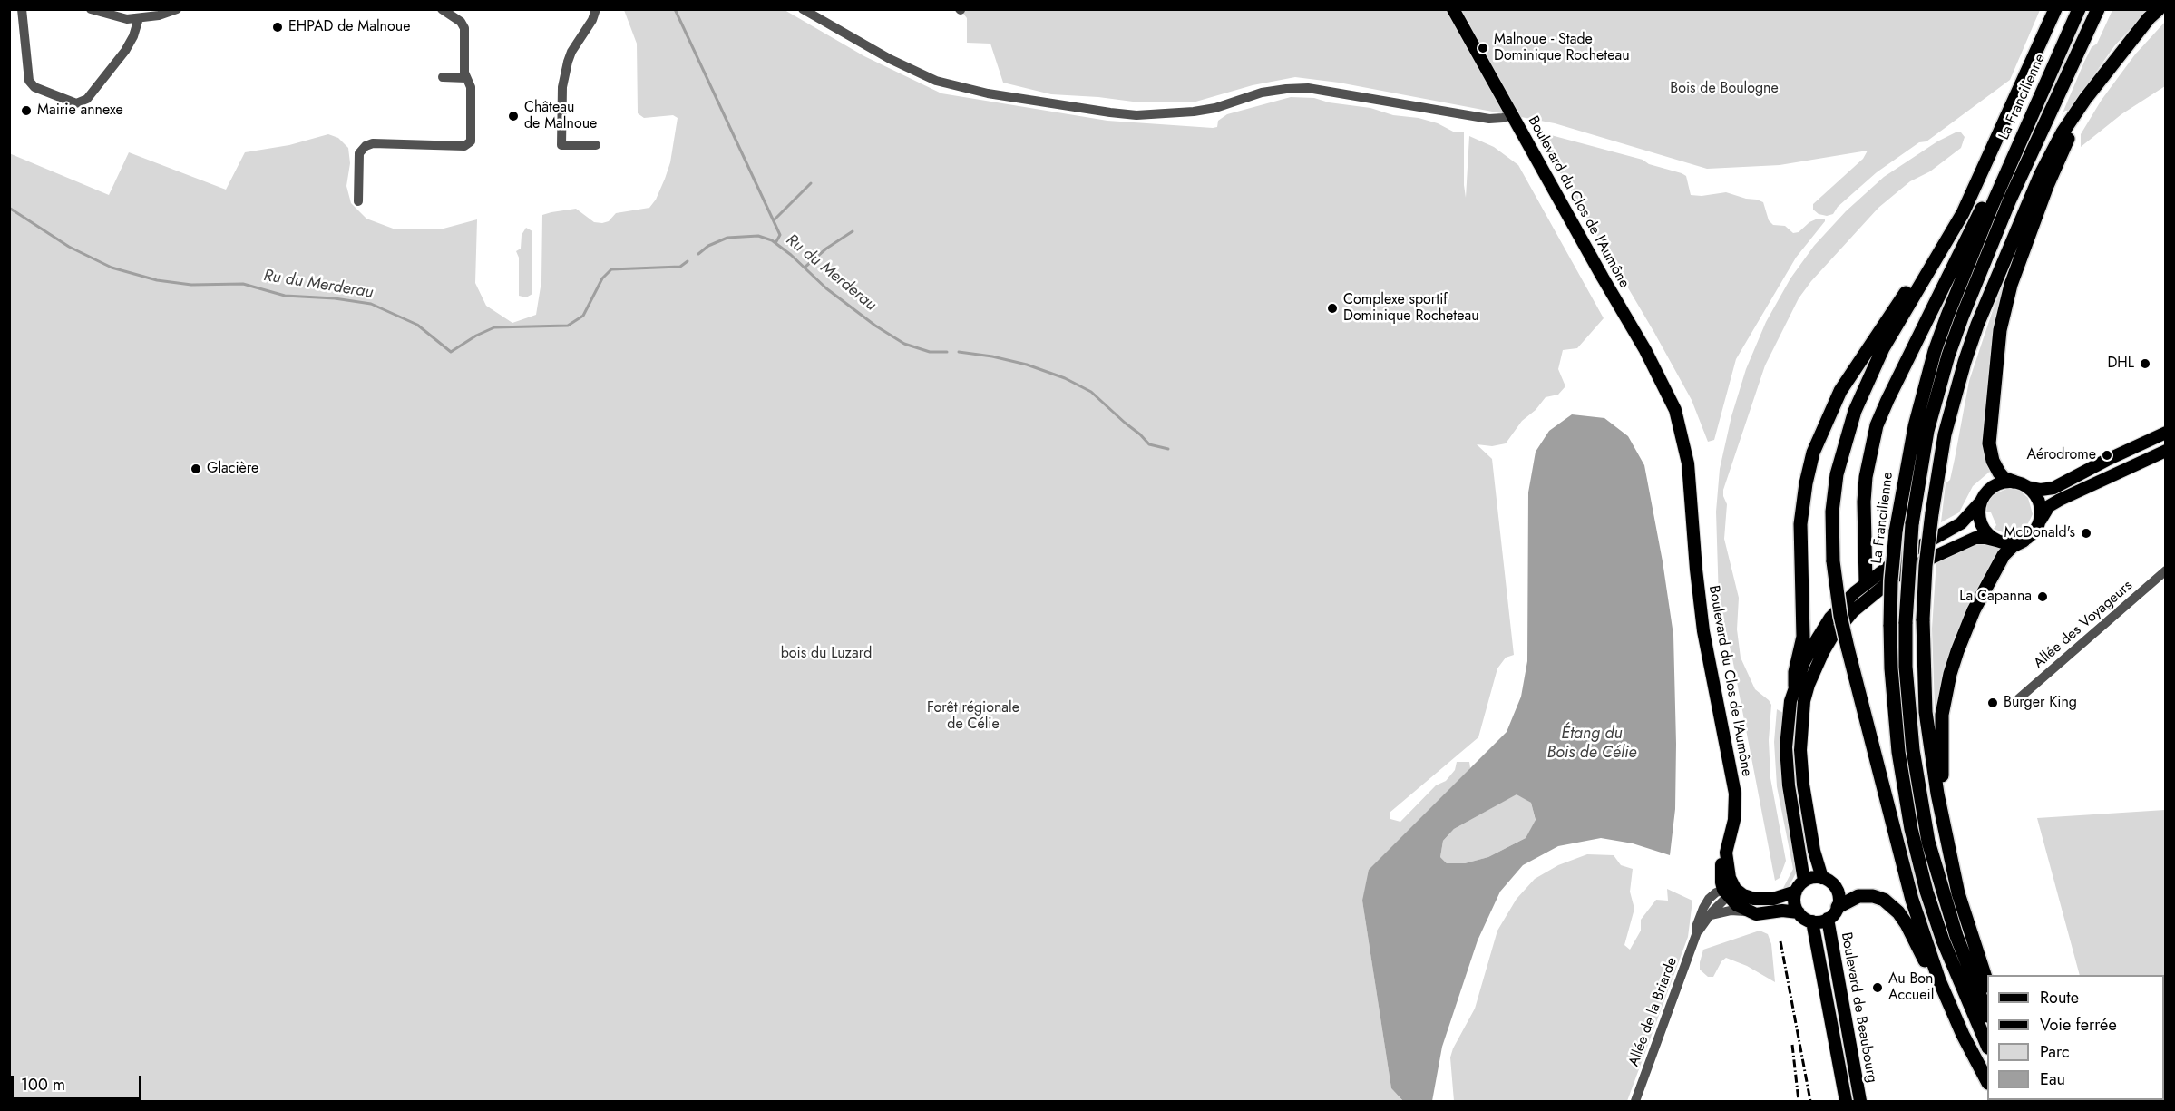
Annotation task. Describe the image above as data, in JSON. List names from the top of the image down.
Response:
{
  "streets": {
    "highway": ["La Francilienne"],
    "main road": ["Boulevard du Clos de l'Aumône", "Boulevard de Beaubourg"],
    "street": ["Allée des Voyageurs", "Allée de la Briarde"]
  },
  "crossings": [
    ["Boulevard du Clos de l'Aumône", "Allée de la Briarde"]
  ],
  "water": ["Ru du Merderau", "Étang du Bois de Célie"],
  "parks": ["Bois de Boulogne", "bois du Luzard", "Forêt régionale de Célie"],
  "places": [
    "EHPAD de Malnoue",
    "Malnoue - Stade Dominique Rocheteau",
    "Mairie annexe",
    "Château de Malnoue",
    "Complexe sportif Dominique Rocheteau",
    "DHL",
    "Aérodrome",
    "Glacière",
    "McDonald's",
    "La Capanna",
    "Burger King",
    "Au Bon Accueil"
  ],
  "legend": [
    "Route",
    "Voie ferrée",
    "Parc",
    "Eau"
  ],
  "scale_bar": "100 m"
}
